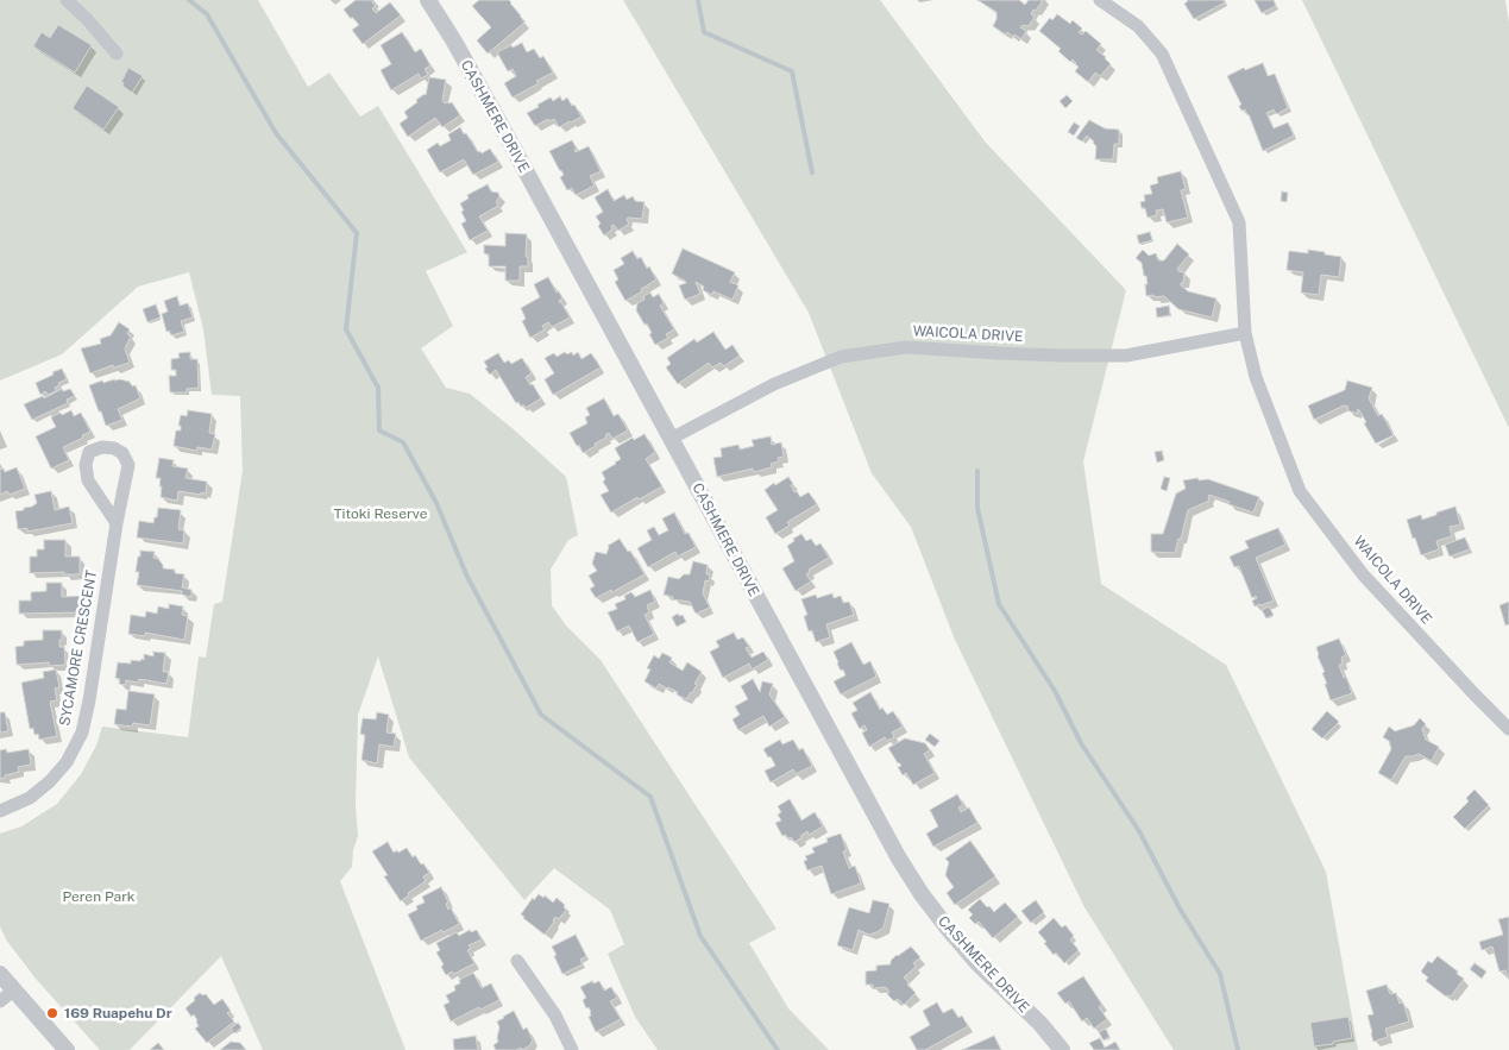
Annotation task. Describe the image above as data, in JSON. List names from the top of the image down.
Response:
{
  "streets": {
    "street": ["CASHMERE DRIVE", "WAICOLA DRIVE", "SYCAMORE CRESCENT"]
  },
  "crossings": [
    ["CASHMERE DRIVE", "WAICOLA DRIVE"]
  ],
  "parks": ["Titoki Reserve", "Peren Park"],
  "places": ["169 Ruapehu Dr"]
}
